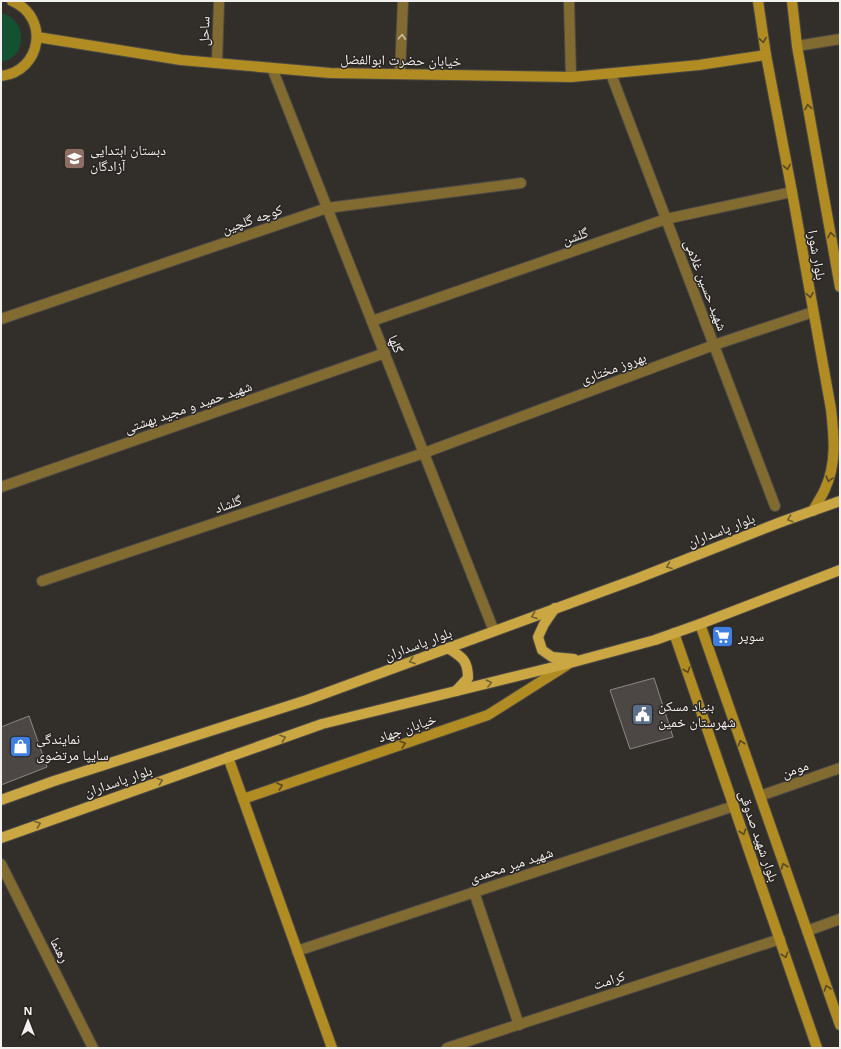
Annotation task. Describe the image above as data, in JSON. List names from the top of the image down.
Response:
{
  "streets": {
    "main road": [
      "خیابان حضرت ابوالفضل",
      "بلوار شورا",
      "بلوار پاسداران",
      "خیابان جهاد",
      "بلوار شهید صدوقی"
    ],
    "street": [
      "ساحل",
      "کوچه گلچین",
      "گلشن",
      "شهید حسین غلامی",
      "گلها",
      "بهروز مختاری",
      "شهید حمید و مجید بهشتی",
      "گلشاد",
      "مومن",
      "شهید میر محمدی",
      "رهنما",
      "کرامت"
    ]
  },
  "crossings": [
    ["ساحل", "خیابان حضرت ابوالفضل"],
    ["خیابان حضرت ابوالفضل", "بلوار شورا"],
    ["خیابان حضرت ابوالفضل", "شهید حسین غلامی"],
    ["خیابان حضرت ابوالفضل", "گلها"],
    ["کوچه گلچین", "گلها"],
    ["گلشن", "بلوار شورا"],
    ["گلشن", "شهید حسین غلامی"],
    ["گلشن", "گلها"],
    ["بلوار شورا", "بهروز مختاری"],
    ["بلوار شورا", "بلوار پاسداران"],
    ["شهید حسین غلامی", "بهروز مختاری"],
    ["گلها", "بهروز مختاری"],
    ["گلها", "شهید حمید و مجید بهشتی"],
    ["گلها", "گلشاد"],
    ["گلها", "بلوار پاسداران"],
    ["بهروز مختاری", "گلشاد"],
    ["بلوار پاسداران", "خیابان جهاد"],
    ["بلوار پاسداران", "بلوار شهید صدوقی"],
    ["مومن", "بلوار شهید صدوقی"],
    ["بلوار شهید صدوقی", "شهید میر محمدی"],
    ["بلوار شهید صدوقی", "کرامت"]
  ],
  "one_way": ["خیابان جهاد"],
  "places": {
    "school or university": ["دبستان ابتدایی آزادگان"],
    "supermarket": ["سوپر"],
    "public building": ["بنیاد مسکن شهرستان خمین"],
    "shop": ["نمایندگی سایپا مرتضوی"]
  },
  "north": "top"
}
